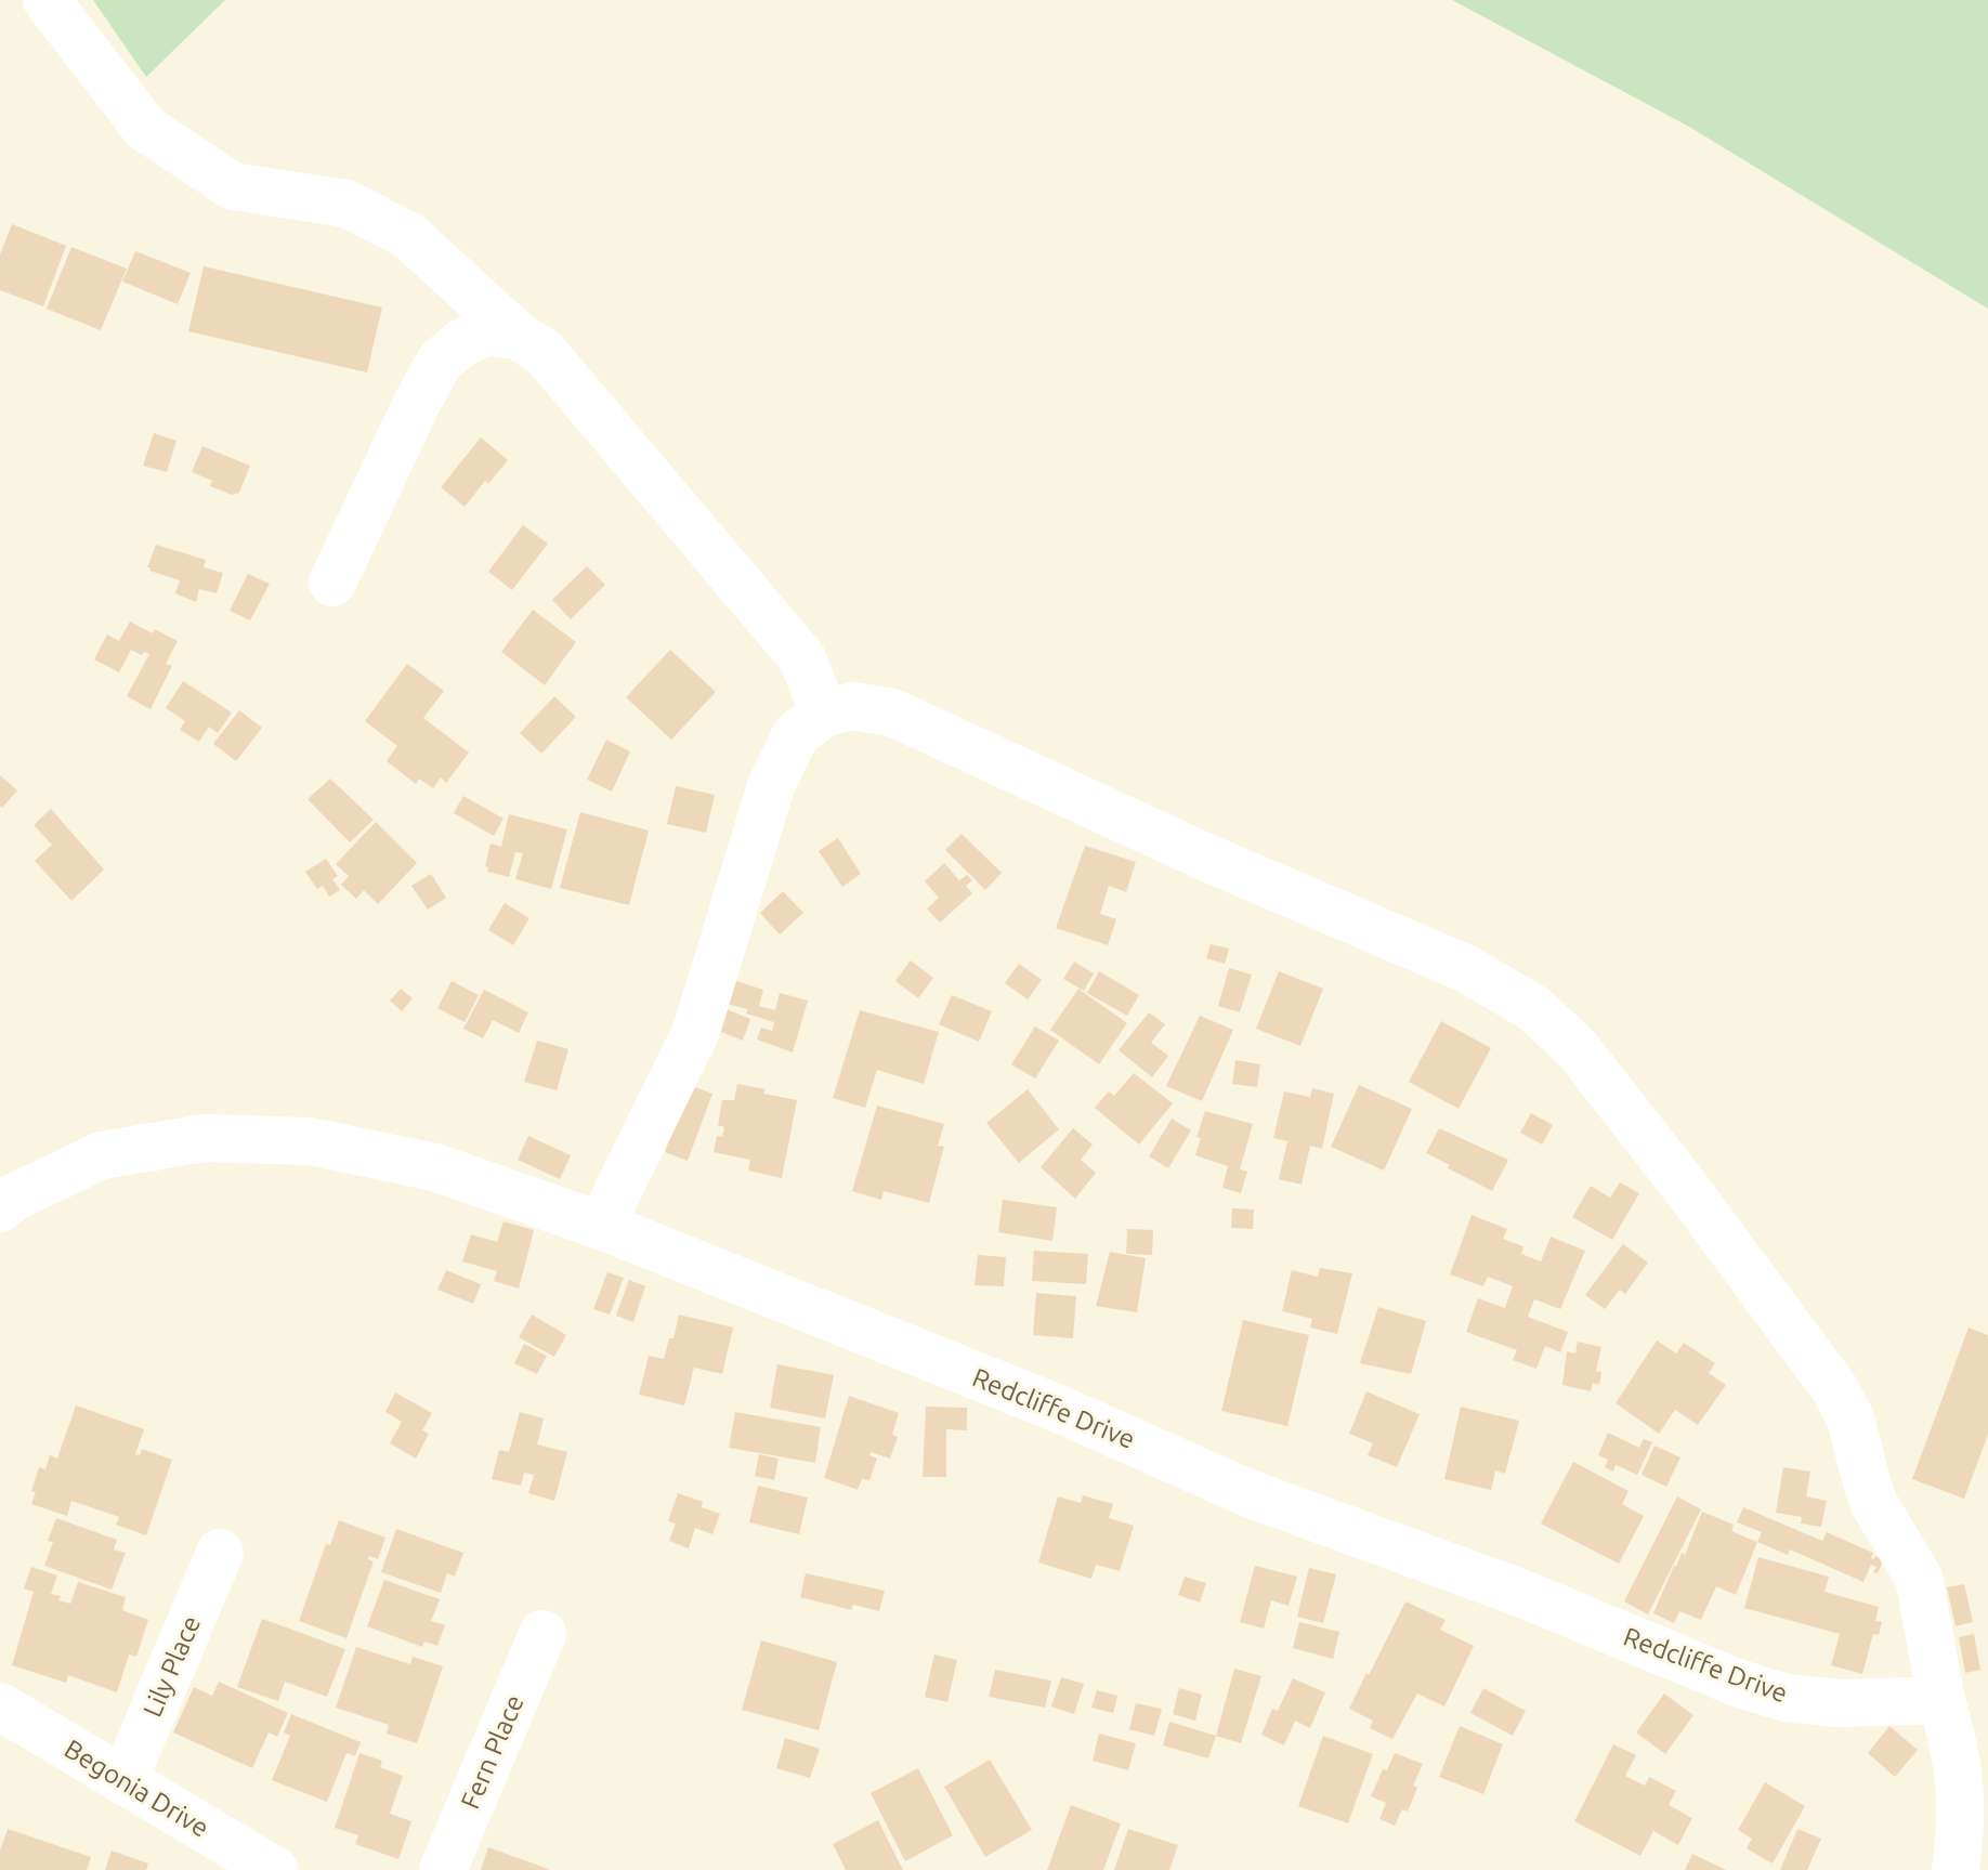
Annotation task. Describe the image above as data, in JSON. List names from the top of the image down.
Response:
{
  "streets": {
    "street": [
      "Redcliffe Drive",
      "Lily Place",
      "Fern Place",
      "Begonia Drive"
    ]
  },
  "crossings": [
    ["Lily Place", "Begonia Drive"]
  ]
}
